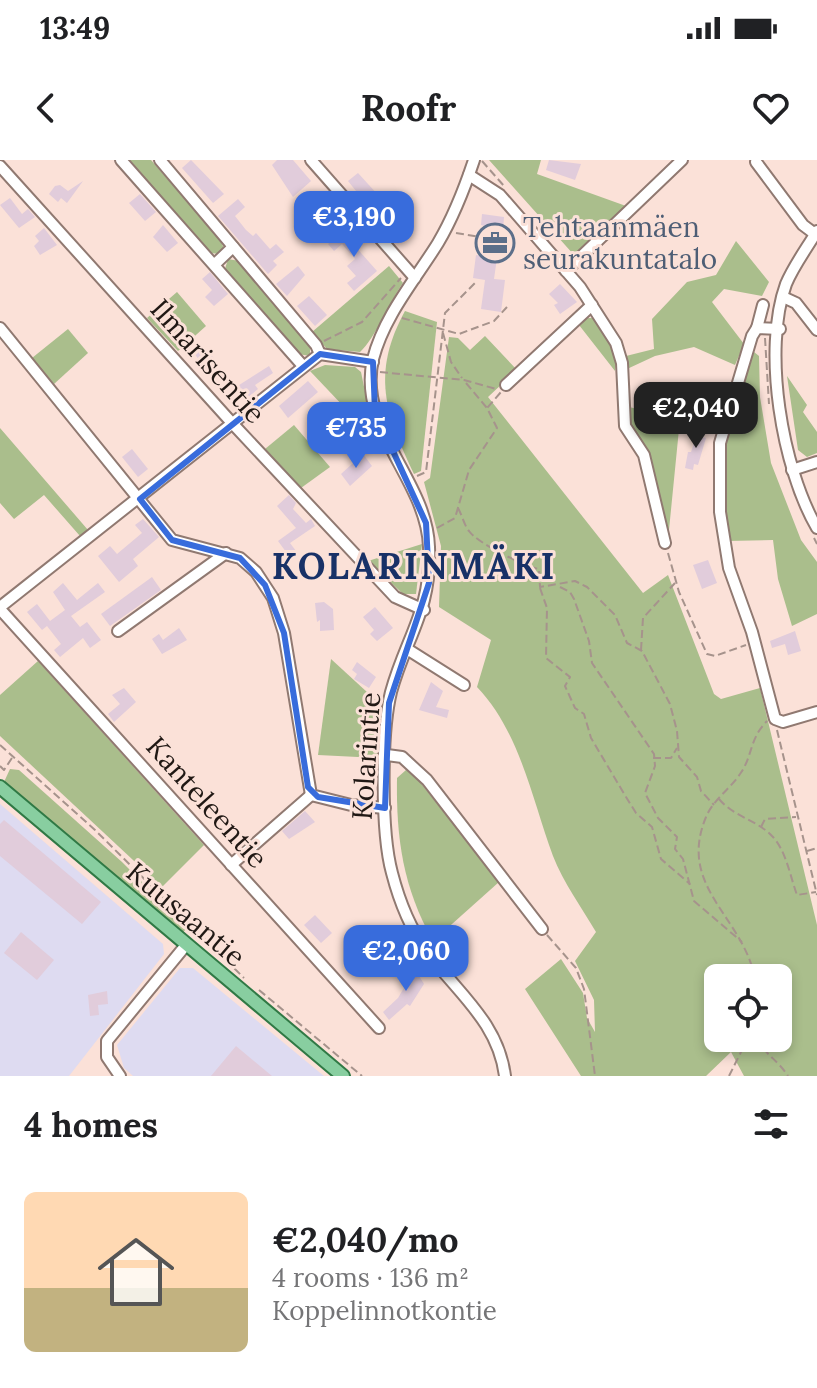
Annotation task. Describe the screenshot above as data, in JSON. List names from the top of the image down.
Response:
{
  "streets": {
    "main road": ["Kuusaantie"],
    "street": ["Ilmarisentie", "Kolarintie", "Kanteleentie"]
  },
  "crossings": [
    ["Ilmarisentie", "Kolarintie"]
  ],
  "districts": ["KOLARINMÄKI"],
  "places": {
    "office": ["Tehtaanmäen seurakuntatalo"]
  },
  "page": {
    "status": "13:49",
    "header": "Roofr",
    "price": [
      "€3,190",
      "€2,040",
      "€735",
      "€2,060"
    ],
    "heading": "4 homes",
    "list": [
      {
        "name": "€2,040/mo",
        "note": "4 rooms · 136 m² · Koppelinnotkontie"
      }
    ]
  }
}
